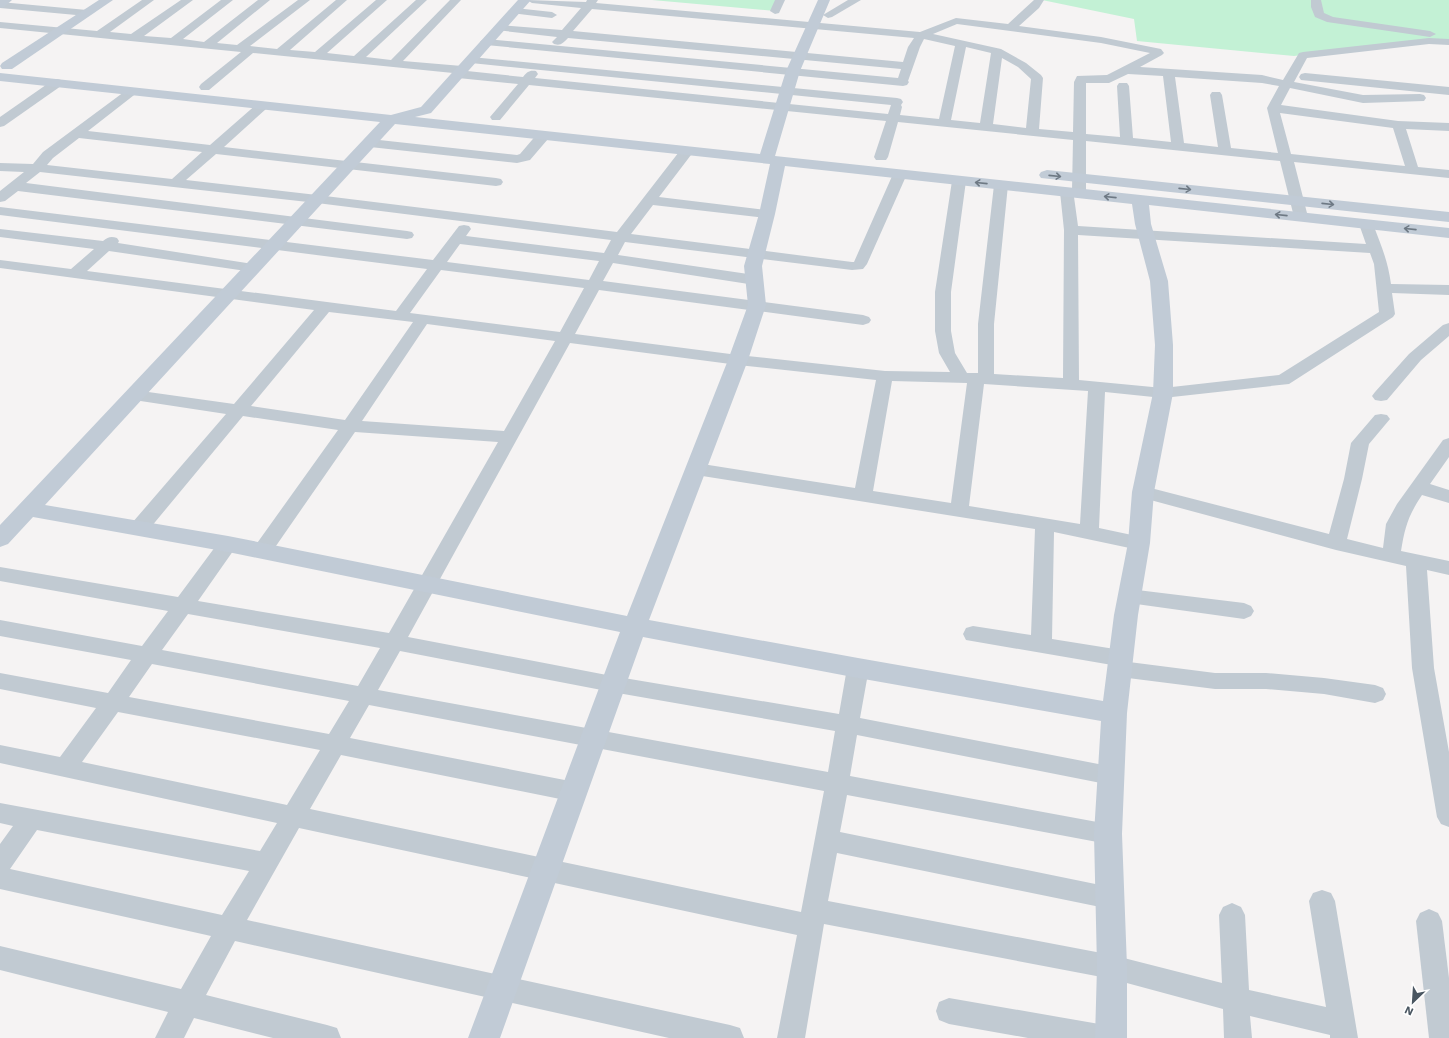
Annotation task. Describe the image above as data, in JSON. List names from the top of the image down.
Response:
{
  "north": "bottom left"
}
